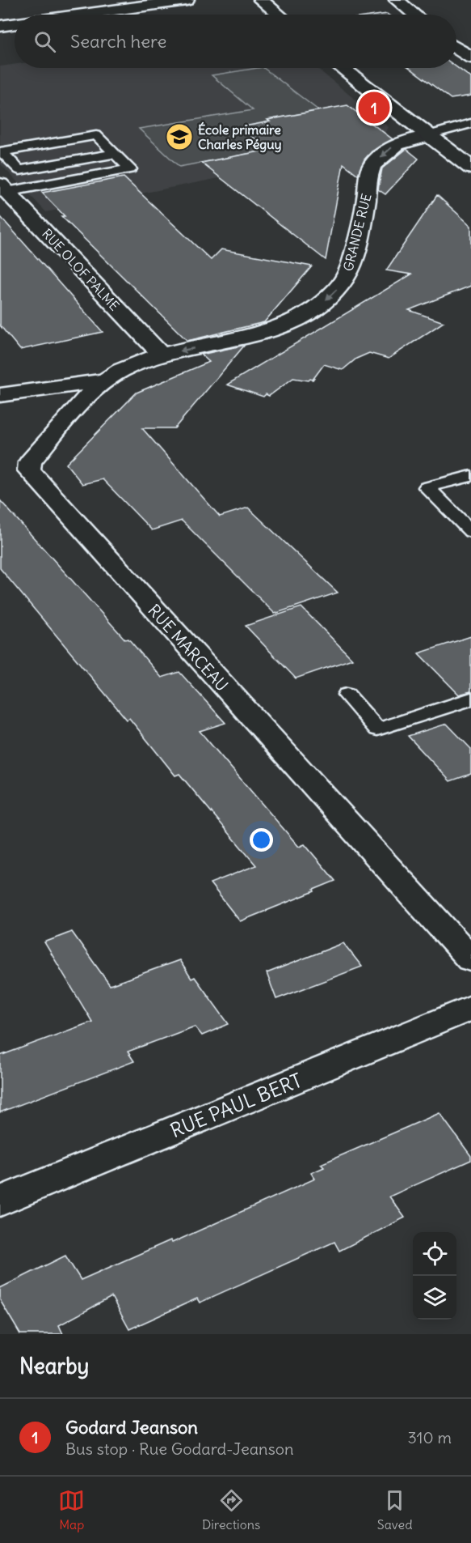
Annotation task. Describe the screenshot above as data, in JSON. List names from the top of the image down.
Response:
{
  "streets": {
    "street": [
      "GRANDE RUE",
      "RUE OLOF PALME",
      "RUE MARCEAU",
      "RUE PAUL BERT"
    ]
  },
  "crossings": [
    ["GRANDE RUE", "RUE OLOF PALME"],
    ["GRANDE RUE", "RUE MARCEAU"],
    ["RUE OLOF PALME", "RUE MARCEAU"]
  ],
  "one_way": ["GRANDE RUE"],
  "places": {
    "school or university": ["École primaire Charles Péguy"]
  },
  "page": {
    "search": "Search here",
    "pins": "1",
    "heading": "Nearby",
    "list": [
      {
        "mark": "1",
        "name": "Godard Jeanson",
        "note": "Bus stop · Rue Godard-Jeanson",
        "value": "310 m"
      }
    ],
    "nav": ["Map", "Directions", "Saved"]
  }
}
